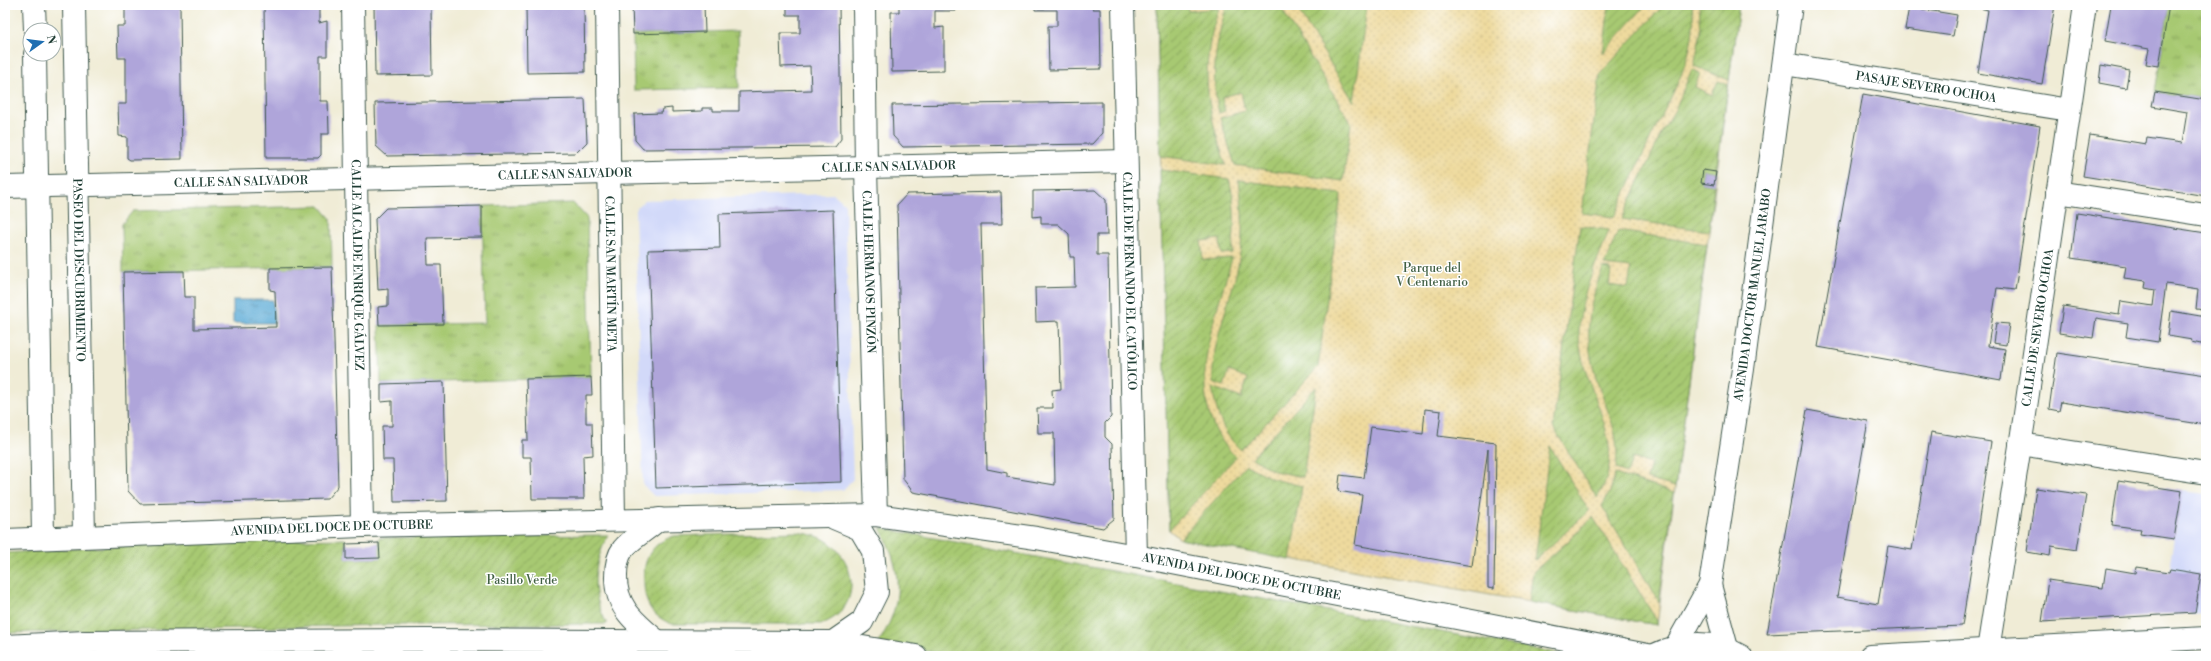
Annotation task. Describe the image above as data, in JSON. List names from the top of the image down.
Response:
{
  "streets": {
    "street": [
      "PASAJE SEVERO OCHOA",
      "CALLE SAN SALVADOR",
      "CALLE ALCALDE ENRIQUE GÁLVEZ",
      "PASEO DEL DESCUBRIMIENTO",
      "CALLE HERMANOS PINZÓN",
      "CALLE SAN MARTÍN META",
      "CALLE DE FERNANDO EL CATÓLICO",
      "AVENIDA DOCTOR MANUEL JARABO",
      "CALLE DE SEVERO OCHOA",
      "AVENIDA DEL DOCE DE OCTUBRE"
    ]
  },
  "crossings": [
    ["PASAJE SEVERO OCHOA", "AVENIDA DOCTOR MANUEL JARABO"],
    ["PASAJE SEVERO OCHOA", "CALLE DE SEVERO OCHOA"],
    ["CALLE SAN SALVADOR", "CALLE ALCALDE ENRIQUE GÁLVEZ"],
    ["CALLE SAN SALVADOR", "PASEO DEL DESCUBRIMIENTO"],
    ["CALLE SAN SALVADOR", "CALLE HERMANOS PINZÓN"],
    ["CALLE SAN SALVADOR", "CALLE SAN MARTÍN META"],
    ["CALLE SAN SALVADOR", "CALLE DE FERNANDO EL CATÓLICO"],
    ["CALLE ALCALDE ENRIQUE GÁLVEZ", "AVENIDA DEL DOCE DE OCTUBRE"],
    ["PASEO DEL DESCUBRIMIENTO", "AVENIDA DEL DOCE DE OCTUBRE"],
    ["CALLE HERMANOS PINZÓN", "AVENIDA DEL DOCE DE OCTUBRE"],
    ["CALLE SAN MARTÍN META", "AVENIDA DEL DOCE DE OCTUBRE"],
    ["CALLE DE FERNANDO EL CATÓLICO", "AVENIDA DEL DOCE DE OCTUBRE"]
  ],
  "parks": ["Parque del V Centenario", "Pasillo Verde"],
  "north": "right"
}
